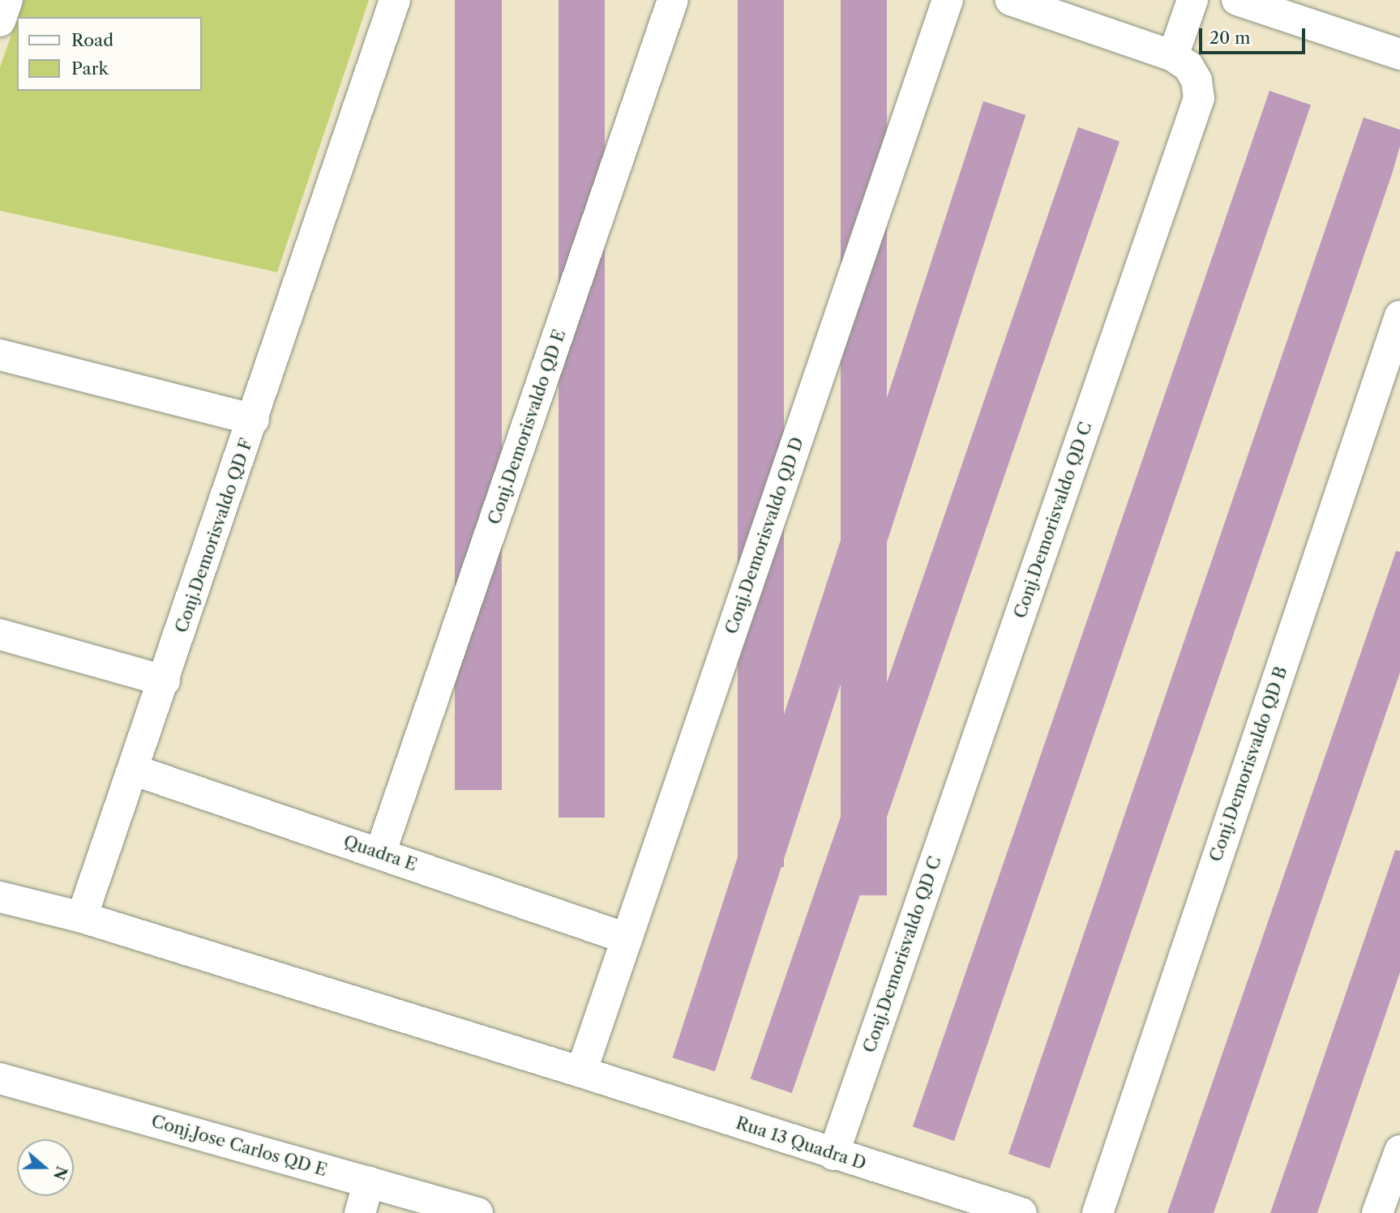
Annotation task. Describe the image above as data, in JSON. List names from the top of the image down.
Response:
{
  "streets": {
    "street": [
      "Conj.Demorisvaldo QD E",
      "Conj.Demorisvaldo QD C",
      "Conj.Demorisvaldo QD F",
      "Conj.Demorisvaldo QD D",
      "Conj.Demorisvaldo QD B",
      "Quadra E",
      "Rua 13 Quadra D",
      "Conj.Jose Carlos QD E"
    ]
  },
  "crossings": [
    ["Conj.Demorisvaldo QD E", "Quadra E"],
    ["Conj.Demorisvaldo QD C", "Rua 13 Quadra D"],
    ["Conj.Demorisvaldo QD F", "Quadra E"],
    ["Conj.Demorisvaldo QD F", "Rua 13 Quadra D"],
    ["Conj.Demorisvaldo QD D", "Quadra E"],
    ["Conj.Demorisvaldo QD D", "Rua 13 Quadra D"]
  ],
  "legend": ["Road", "Park"],
  "scale_bar": "20 m",
  "north": "right"
}
